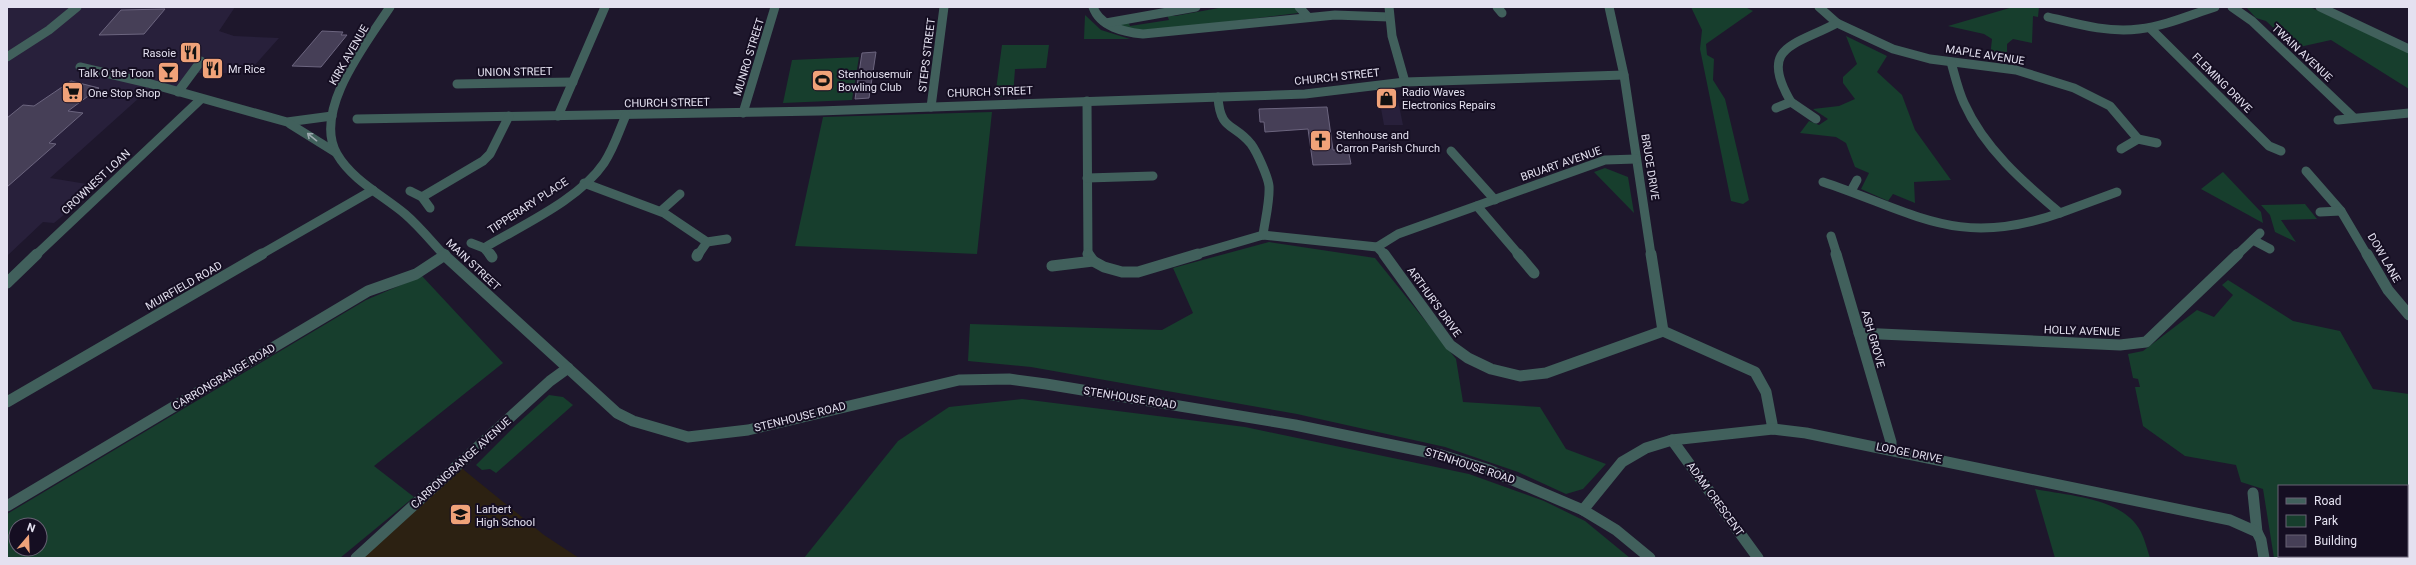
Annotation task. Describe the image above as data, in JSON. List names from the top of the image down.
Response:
{
  "streets": {
    "street": [
      "TWAIN AVENUE",
      "KIRK AVENUE",
      "STEPS STREET",
      "MAPLE AVENUE",
      "MUNRO STREET",
      "UNION STREET",
      "CHURCH STREET",
      "FLEMING DRIVE",
      "BRUART AVENUE",
      "BRUCE DRIVE",
      "CROWNEST LOAN",
      "TIPPERARY PLACE",
      "DOW LANE",
      "MAIN STREET",
      "MUIRFIELD ROAD",
      "ARTHUR'S DRIVE",
      "HOLLY AVENUE",
      "ASH GROVE",
      "CARRONGRANGE ROAD",
      "STENHOUSE ROAD",
      "LODGE DRIVE",
      "CARRONGRANGE AVENUE",
      "ADAM CRESCENT"
    ]
  },
  "crossings": [
    ["KIRK AVENUE", "MAIN STREET"],
    ["STEPS STREET", "CHURCH STREET"],
    ["MUNRO STREET", "CHURCH STREET"],
    ["CHURCH STREET", "BRUCE DRIVE"],
    ["CHURCH STREET", "TIPPERARY PLACE"],
    ["BRUART AVENUE", "BRUCE DRIVE"],
    ["BRUART AVENUE", "ARTHUR'S DRIVE"],
    ["BRUCE DRIVE", "ARTHUR'S DRIVE"],
    ["CROWNEST LOAN", "MAIN STREET"],
    ["MAIN STREET", "MUIRFIELD ROAD"],
    ["MAIN STREET", "CARRONGRANGE ROAD"],
    ["MAIN STREET", "STENHOUSE ROAD"],
    ["MAIN STREET", "CARRONGRANGE AVENUE"],
    ["HOLLY AVENUE", "ASH GROVE"],
    ["ASH GROVE", "LODGE DRIVE"],
    ["STENHOUSE ROAD", "LODGE DRIVE"],
    ["LODGE DRIVE", "ADAM CRESCENT"]
  ],
  "places": {
    "restaurant": ["Rasoie", "Mr Rice"],
    "bar": ["Talk O the Toon"],
    "sports": ["Stenhousemuir Bowling Club"],
    "supermarket": ["One Stop Shop"],
    "shop": ["Radio Waves Electronics Repairs"],
    "church": ["Stenhouse and Carron Parish Church"],
    "school or university": ["Larbert High School"]
  },
  "legend": ["Road", "Park", "Building"],
  "north": "top"
}
